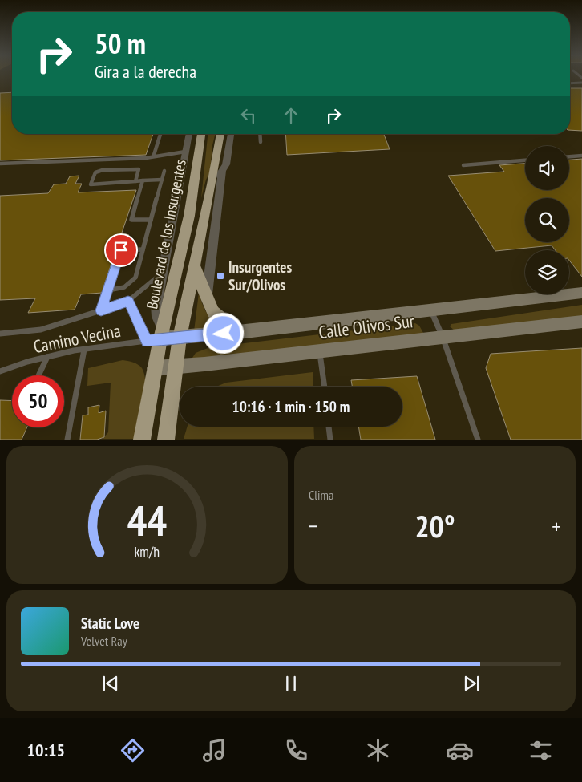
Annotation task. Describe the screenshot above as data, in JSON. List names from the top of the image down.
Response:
{
  "streets": {
    "highway": ["Boulevard de los Insurgentes"],
    "main road": ["Calle Olivos Sur"],
    "lane": ["Camino Vecina"]
  },
  "crossings": [
    ["Boulevard de los Insurgentes", "Calle Olivos Sur"],
    ["Boulevard de los Insurgentes", "Camino Vecina"],
    ["Calle Olivos Sur", "Camino Vecina"]
  ],
  "places": {
    "transit": ["Insurgentes Sur/Olivos"]
  },
  "page": {
    "turn": ["50 m", "Gira a la derecha"],
    "limit": "50",
    "trip": "10:16 · 1 min · 150 m",
    "tile": "Clima",
    "heat": ["−", "20°", "+"],
    "song": ["Static Love", "Velvet Ray"],
    "tabs": "10:15",
    "gauge": ["44", "km/h"]
  }
}
